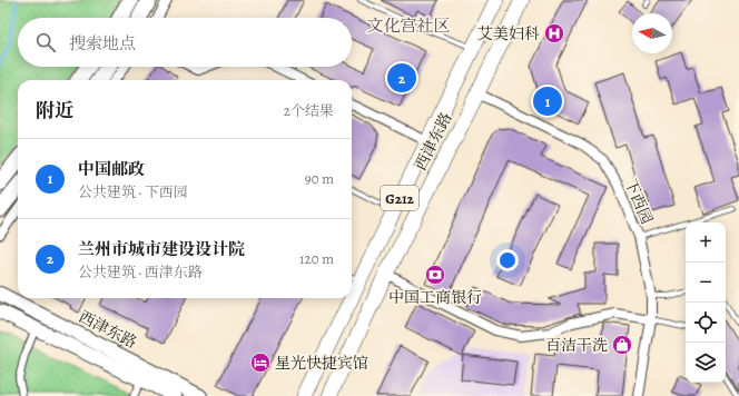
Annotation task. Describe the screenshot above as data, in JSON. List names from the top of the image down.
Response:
{
  "streets": {
    "main road": ["西津东路", "G212"],
    "street": ["下西园"]
  },
  "crossings": [
    ["西津东路", "下西园"]
  ],
  "districts": ["文化宫社区"],
  "places": {
    "hospital": ["艾美妇科"],
    "bank": ["中国工商银行"],
    "shop": ["百洁干洗"],
    "hotel": ["星光快捷宾馆"]
  },
  "north": "left",
  "page": {
    "search": "搜索地点",
    "pins": ["2", "1"],
    "heading": ["附近", "2个结果"],
    "list": [
      {
        "mark": "1",
        "name": "中国邮政",
        "note": "公共建筑 · 下西园",
        "value": "90 m"
      },
      {
        "mark": "2",
        "name": "兰州市城市建设设计院",
        "note": "公共建筑 · 西津东路",
        "value": "120 m"
      }
    ],
    "map_buttons": ["+", "−"]
  }
}
